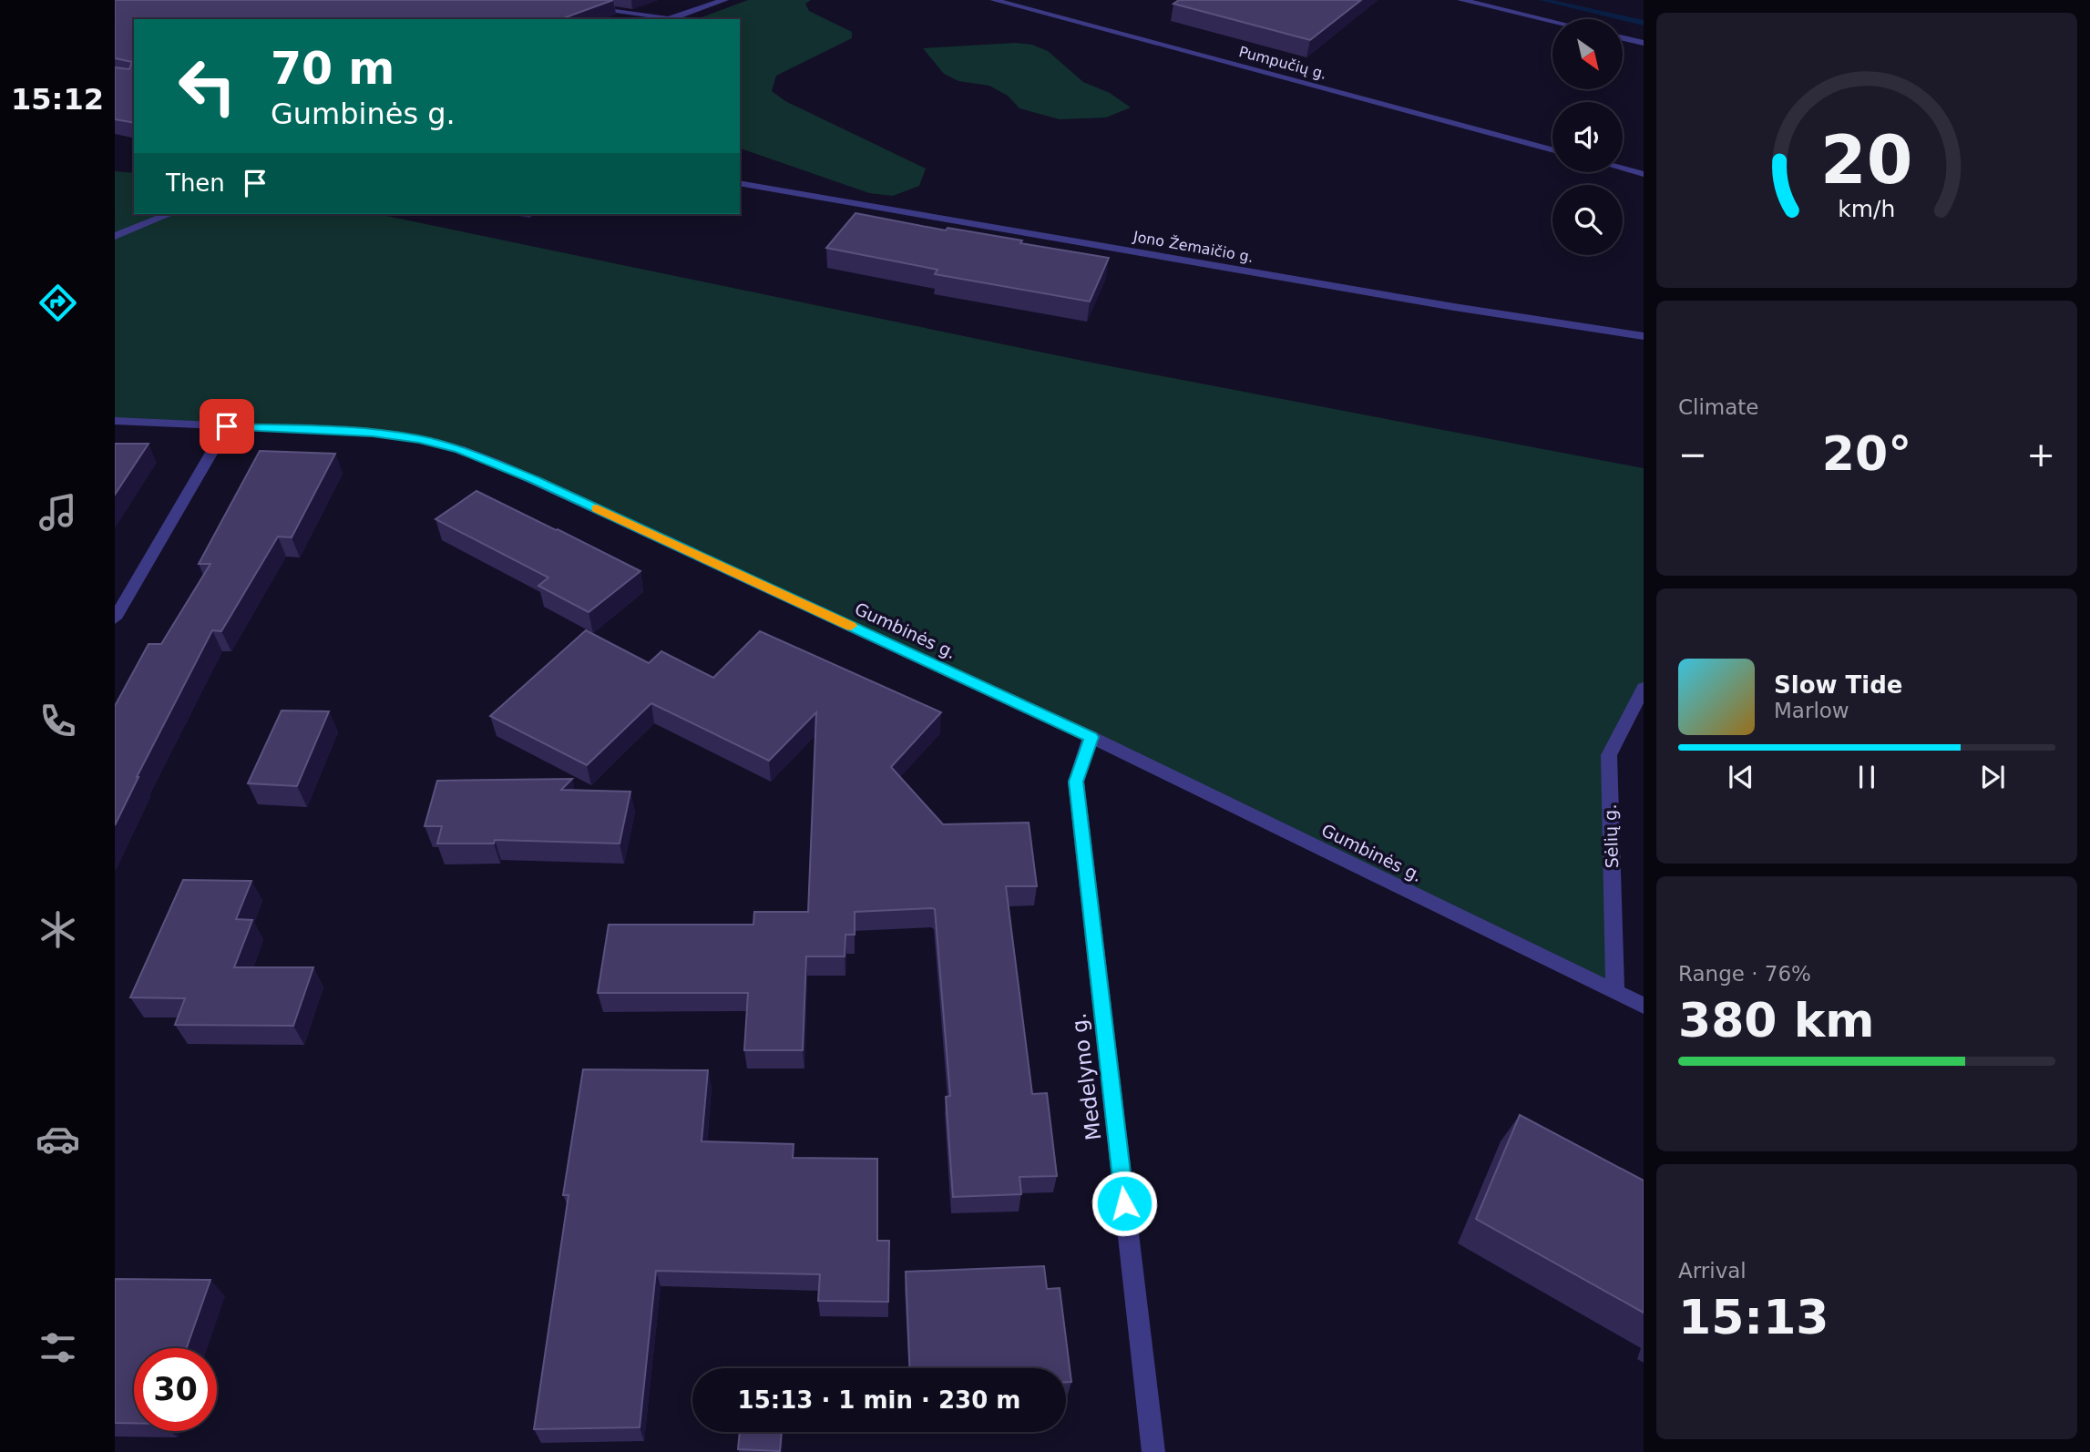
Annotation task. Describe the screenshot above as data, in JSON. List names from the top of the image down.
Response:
{
  "streets": {
    "street": [
      "Pumpučių g.",
      "Jono Žemaičio g.",
      "Gumbinės g.",
      "Sėlių g.",
      "Medelyno g."
    ]
  },
  "crossings": [
    ["Gumbinės g.", "Sėlių g."],
    ["Gumbinės g.", "Medelyno g."]
  ],
  "north": "bottom right",
  "page": {
    "tabs": "15:12",
    "turn": ["70 m", "Gumbinės g."],
    "then": "Then",
    "tile": [
      "Climate",
      ["Range · 76%", "380 km"],
      ["Arrival", "15:13"]
    ],
    "heat": ["−", "20°", "+"],
    "song": ["Slow Tide", "Marlow"],
    "limit": "30",
    "trip": "15:13 · 1 min · 230 m",
    "gauge": ["20", "km/h"]
  }
}
